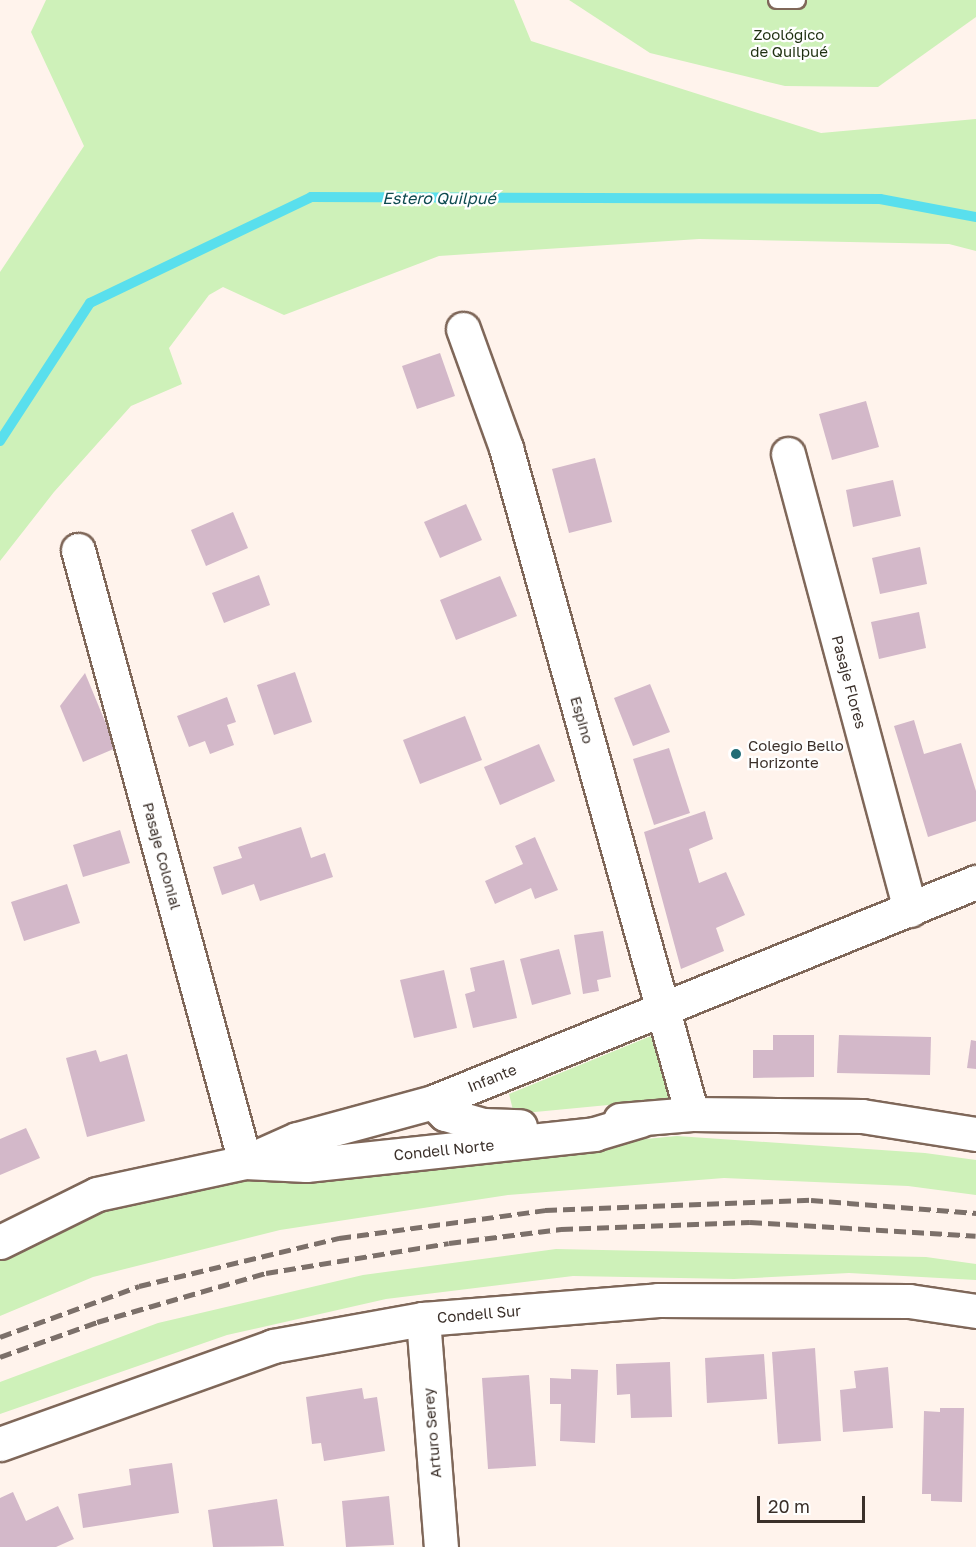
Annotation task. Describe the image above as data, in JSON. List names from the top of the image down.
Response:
{
  "streets": {
    "street": [
      "Pasaje Flores",
      "Espino",
      "Pasaje Colonial",
      "Infante",
      "Condell Norte",
      "Condell Sur",
      "Arturo Serey"
    ]
  },
  "crossings": [
    ["Pasaje Flores", "Infante"],
    ["Espino", "Infante"],
    ["Espino", "Condell Norte"],
    ["Pasaje Colonial", "Infante"],
    ["Pasaje Colonial", "Condell Norte"],
    ["Infante", "Condell Norte"],
    ["Condell Sur", "Arturo Serey"]
  ],
  "water": ["Estero Quilpué"],
  "parks": ["Zoológico de Quilpué"],
  "places": ["Colegio Bello Horizonte"],
  "scale_bar": "20 m"
}
